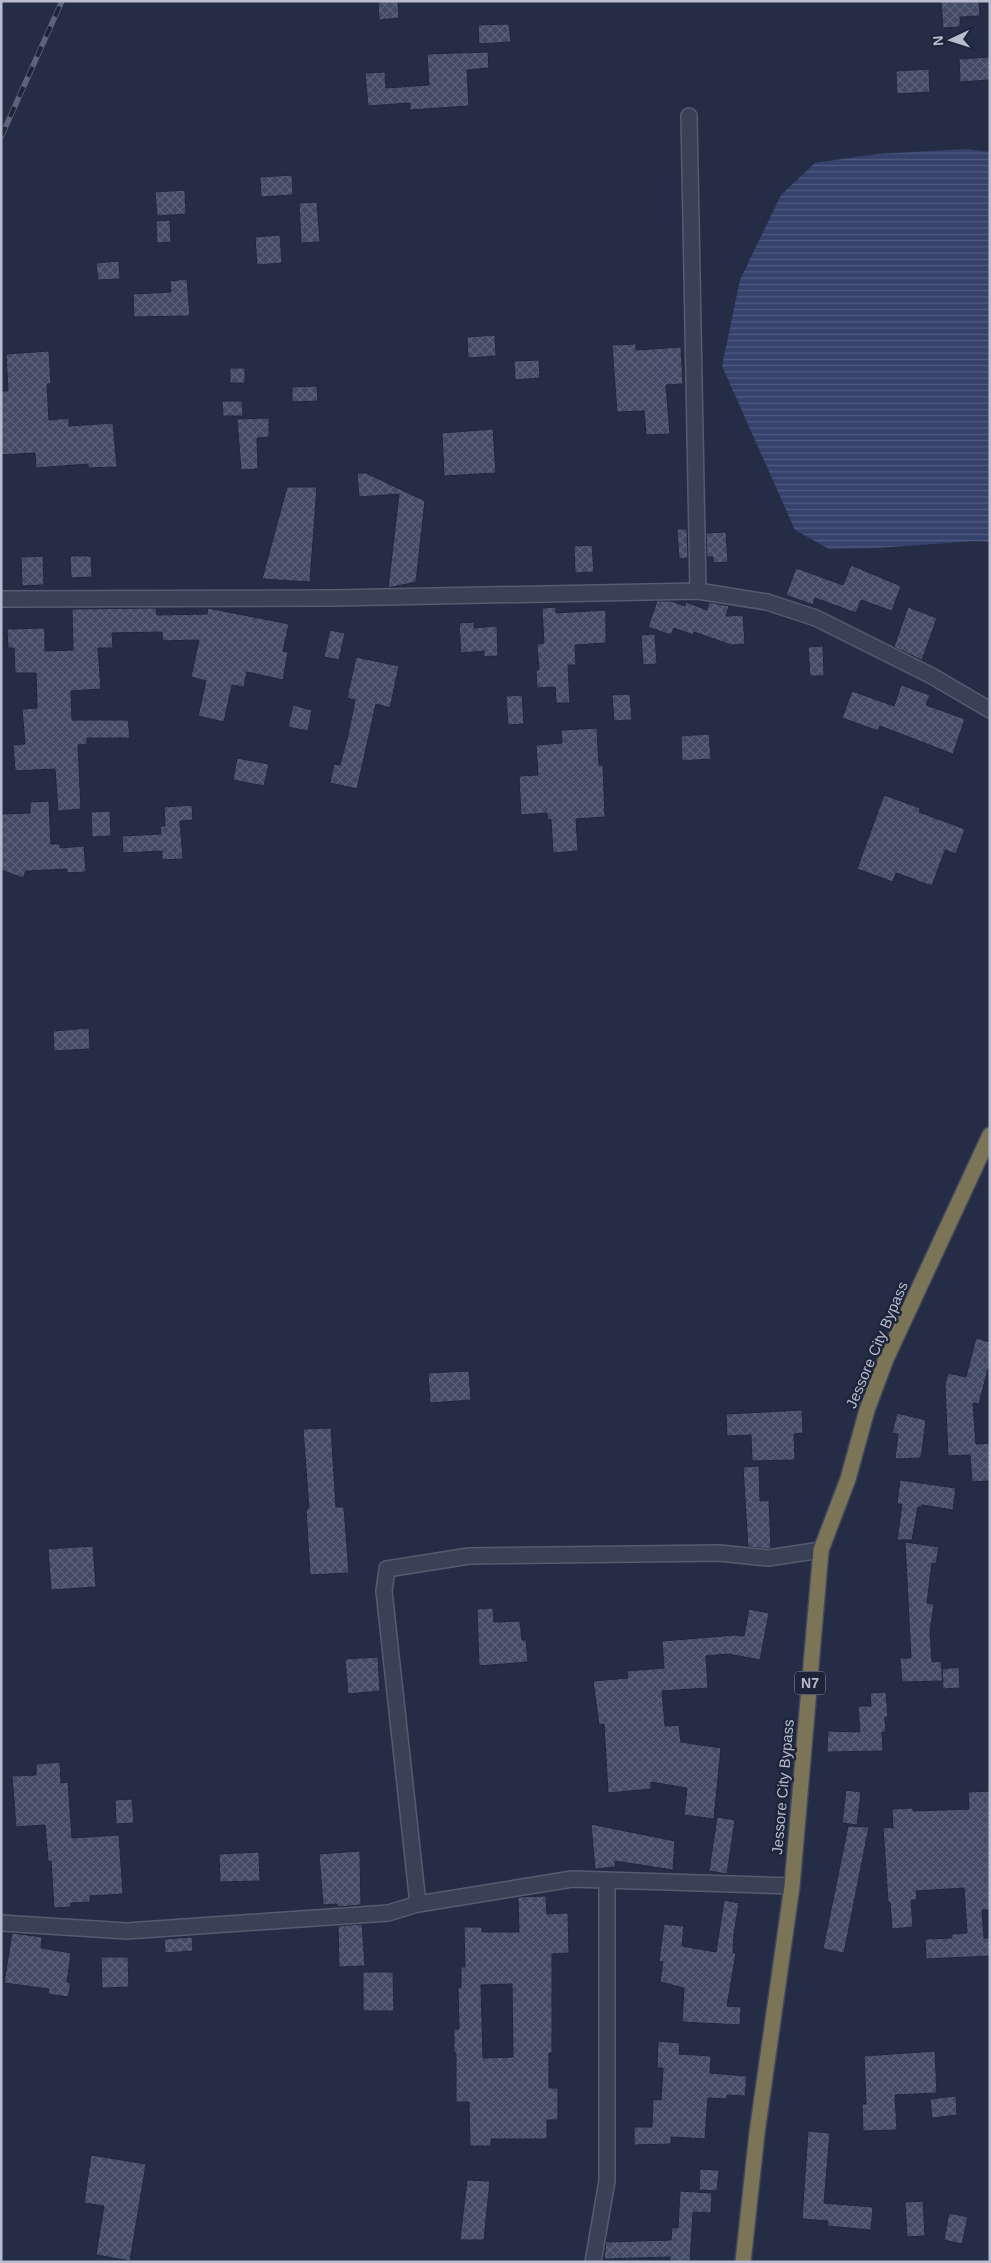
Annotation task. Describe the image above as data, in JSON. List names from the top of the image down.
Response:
{
  "streets": {
    "highway": ["Jessore City Bypass", "N7"]
  },
  "north": "left"
}
